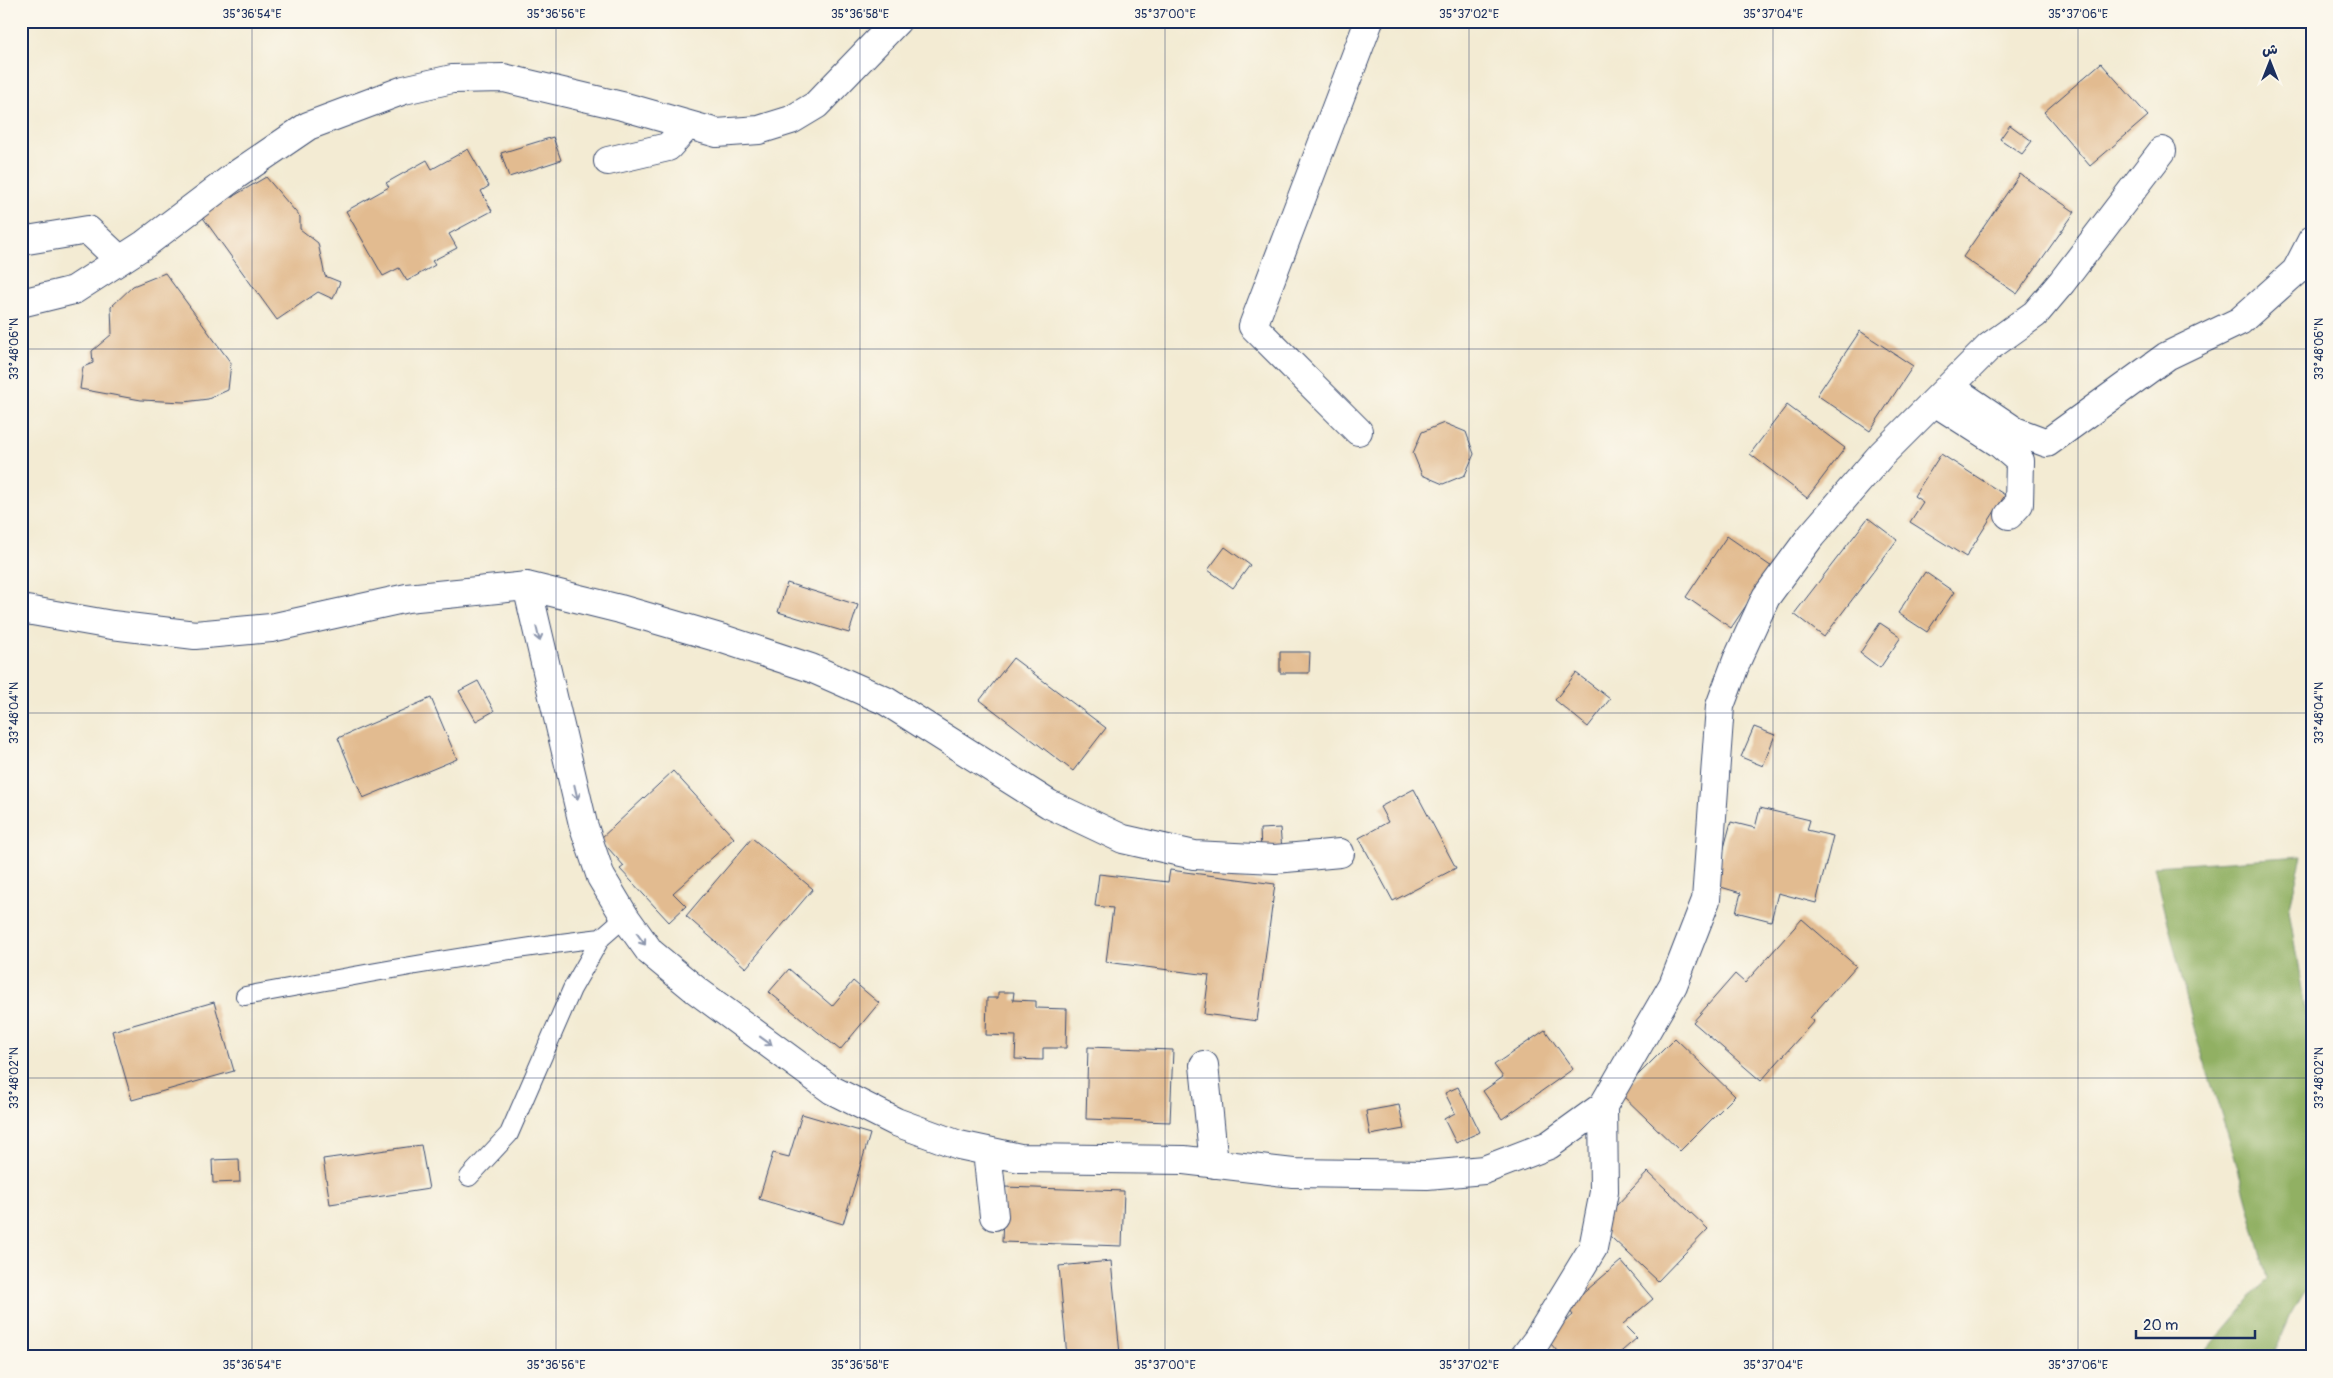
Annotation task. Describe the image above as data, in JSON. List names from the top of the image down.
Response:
{
  "scale_bar": "20 m",
  "north": "top",
  "coordinates": [
    "35°36'54\"E",
    "35°36'56\"E",
    "35°36'58\"E",
    "35°37'00\"E",
    "35°37'02\"E",
    "35°37'04\"E",
    "35°37'06\"E",
    "33°48'06\"N",
    "33°48'04\"N",
    "33°48'02\"N"
  ]
}
